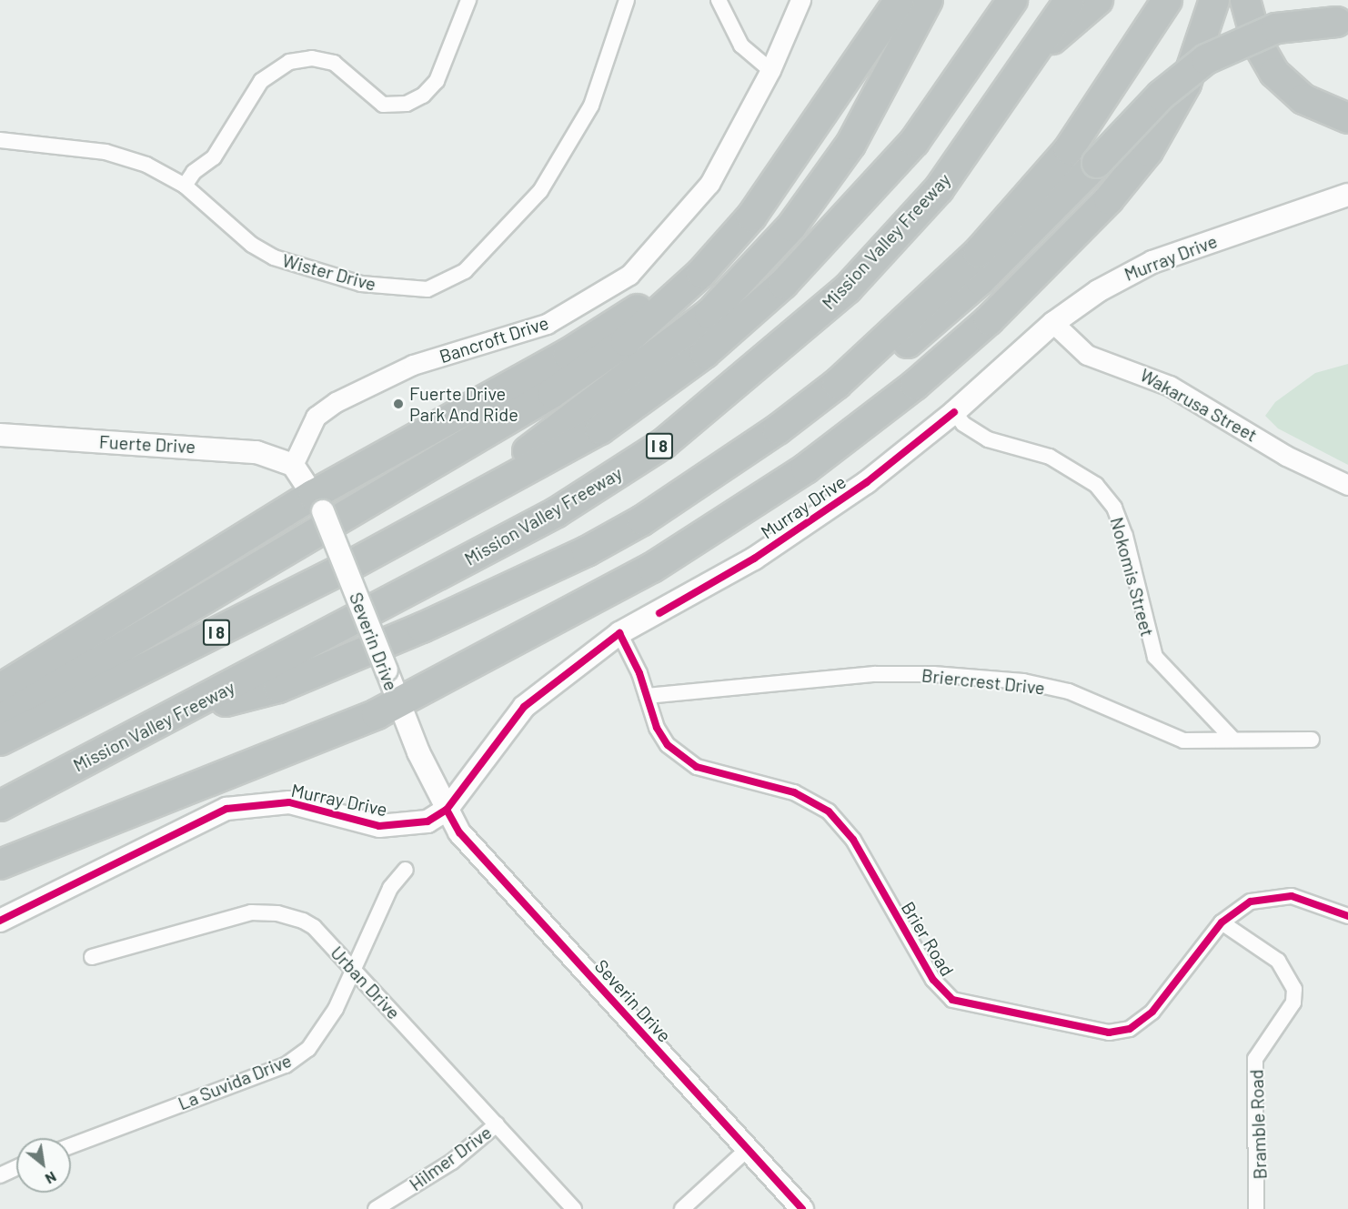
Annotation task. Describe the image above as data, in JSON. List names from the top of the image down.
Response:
{
  "streets": {
    "highway": ["Mission Valley Freeway", "I 8"],
    "main road": ["Murray Drive", "Fuerte Drive", "Severin Drive"],
    "street": [
      "Wister Drive",
      "Bancroft Drive",
      "Wakarusa Street",
      "Nokomis Street",
      "Briercrest Drive",
      "Brier Road",
      "Urban Drive",
      "La Suvida Drive",
      "Bramble Road",
      "Hilmer Drive"
    ]
  },
  "crossings": [
    ["Murray Drive", "Wakarusa Street"],
    ["Murray Drive", "Nokomis Street"],
    ["Murray Drive", "Severin Drive"],
    ["Murray Drive", "Brier Road"],
    ["Bancroft Drive", "Fuerte Drive"],
    ["Bancroft Drive", "Severin Drive"],
    ["Fuerte Drive", "Severin Drive"],
    ["Nokomis Street", "Briercrest Drive"],
    ["Briercrest Drive", "Brier Road"],
    ["Brier Road", "Bramble Road"],
    ["Urban Drive", "La Suvida Drive"],
    ["Urban Drive", "Hilmer Drive"]
  ],
  "places": ["Fuerte Drive Park And Ride"],
  "north": "bottom right"
}
